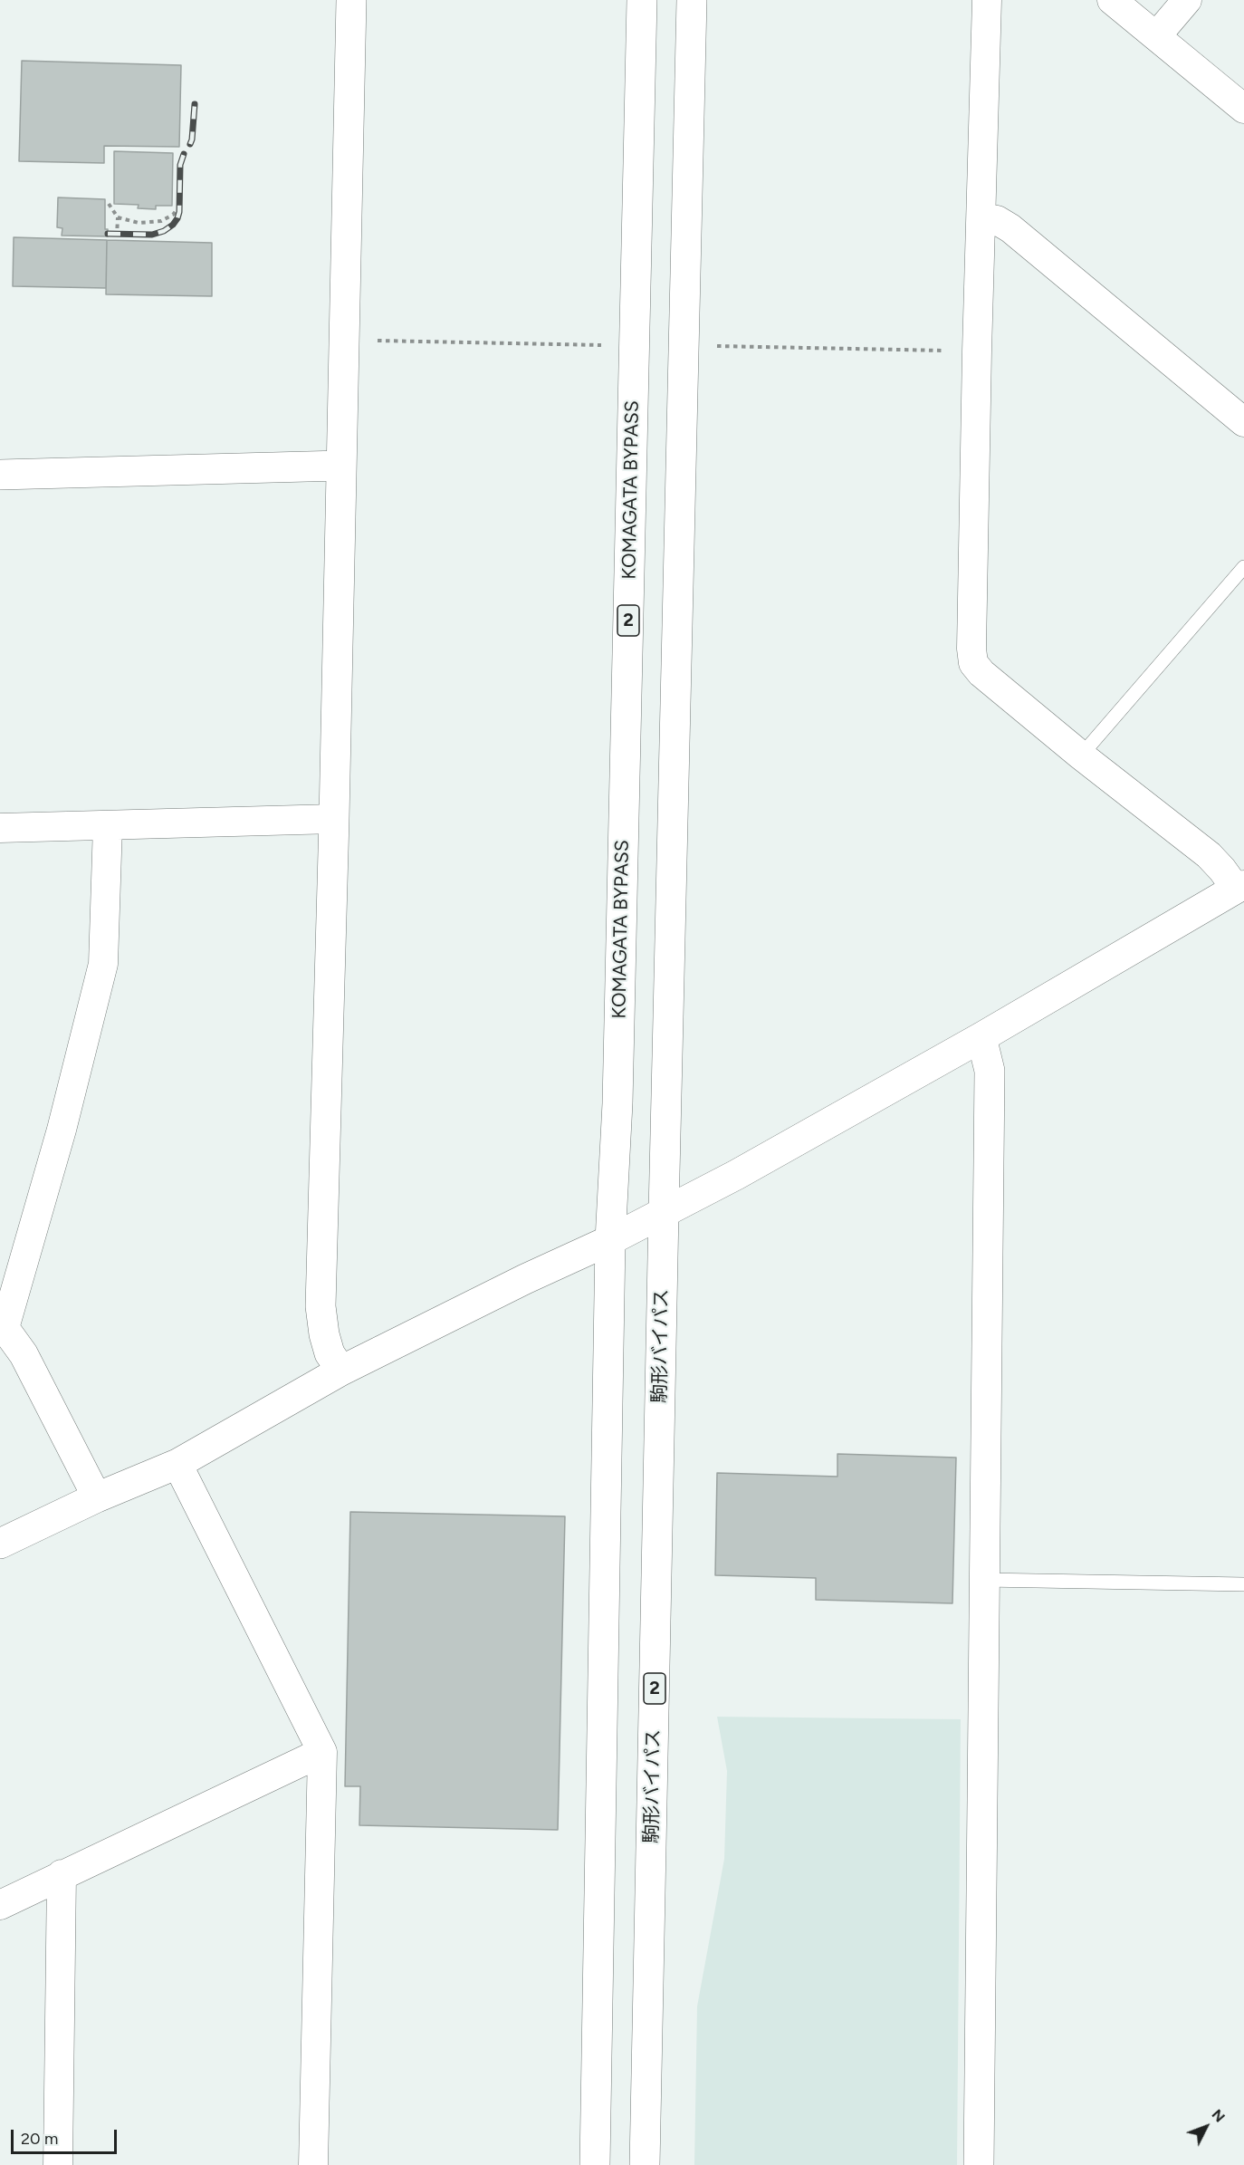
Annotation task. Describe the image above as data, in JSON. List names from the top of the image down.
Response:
{
  "streets": {
    "main road": ["KOMAGATA BYPASS", "2", "駒形バイパス"]
  },
  "crossings": [
    ["KOMAGATA BYPASS", "2"],
    ["2", "駒形バイパス"]
  ],
  "scale_bar": "20 m",
  "north": "top right"
}
